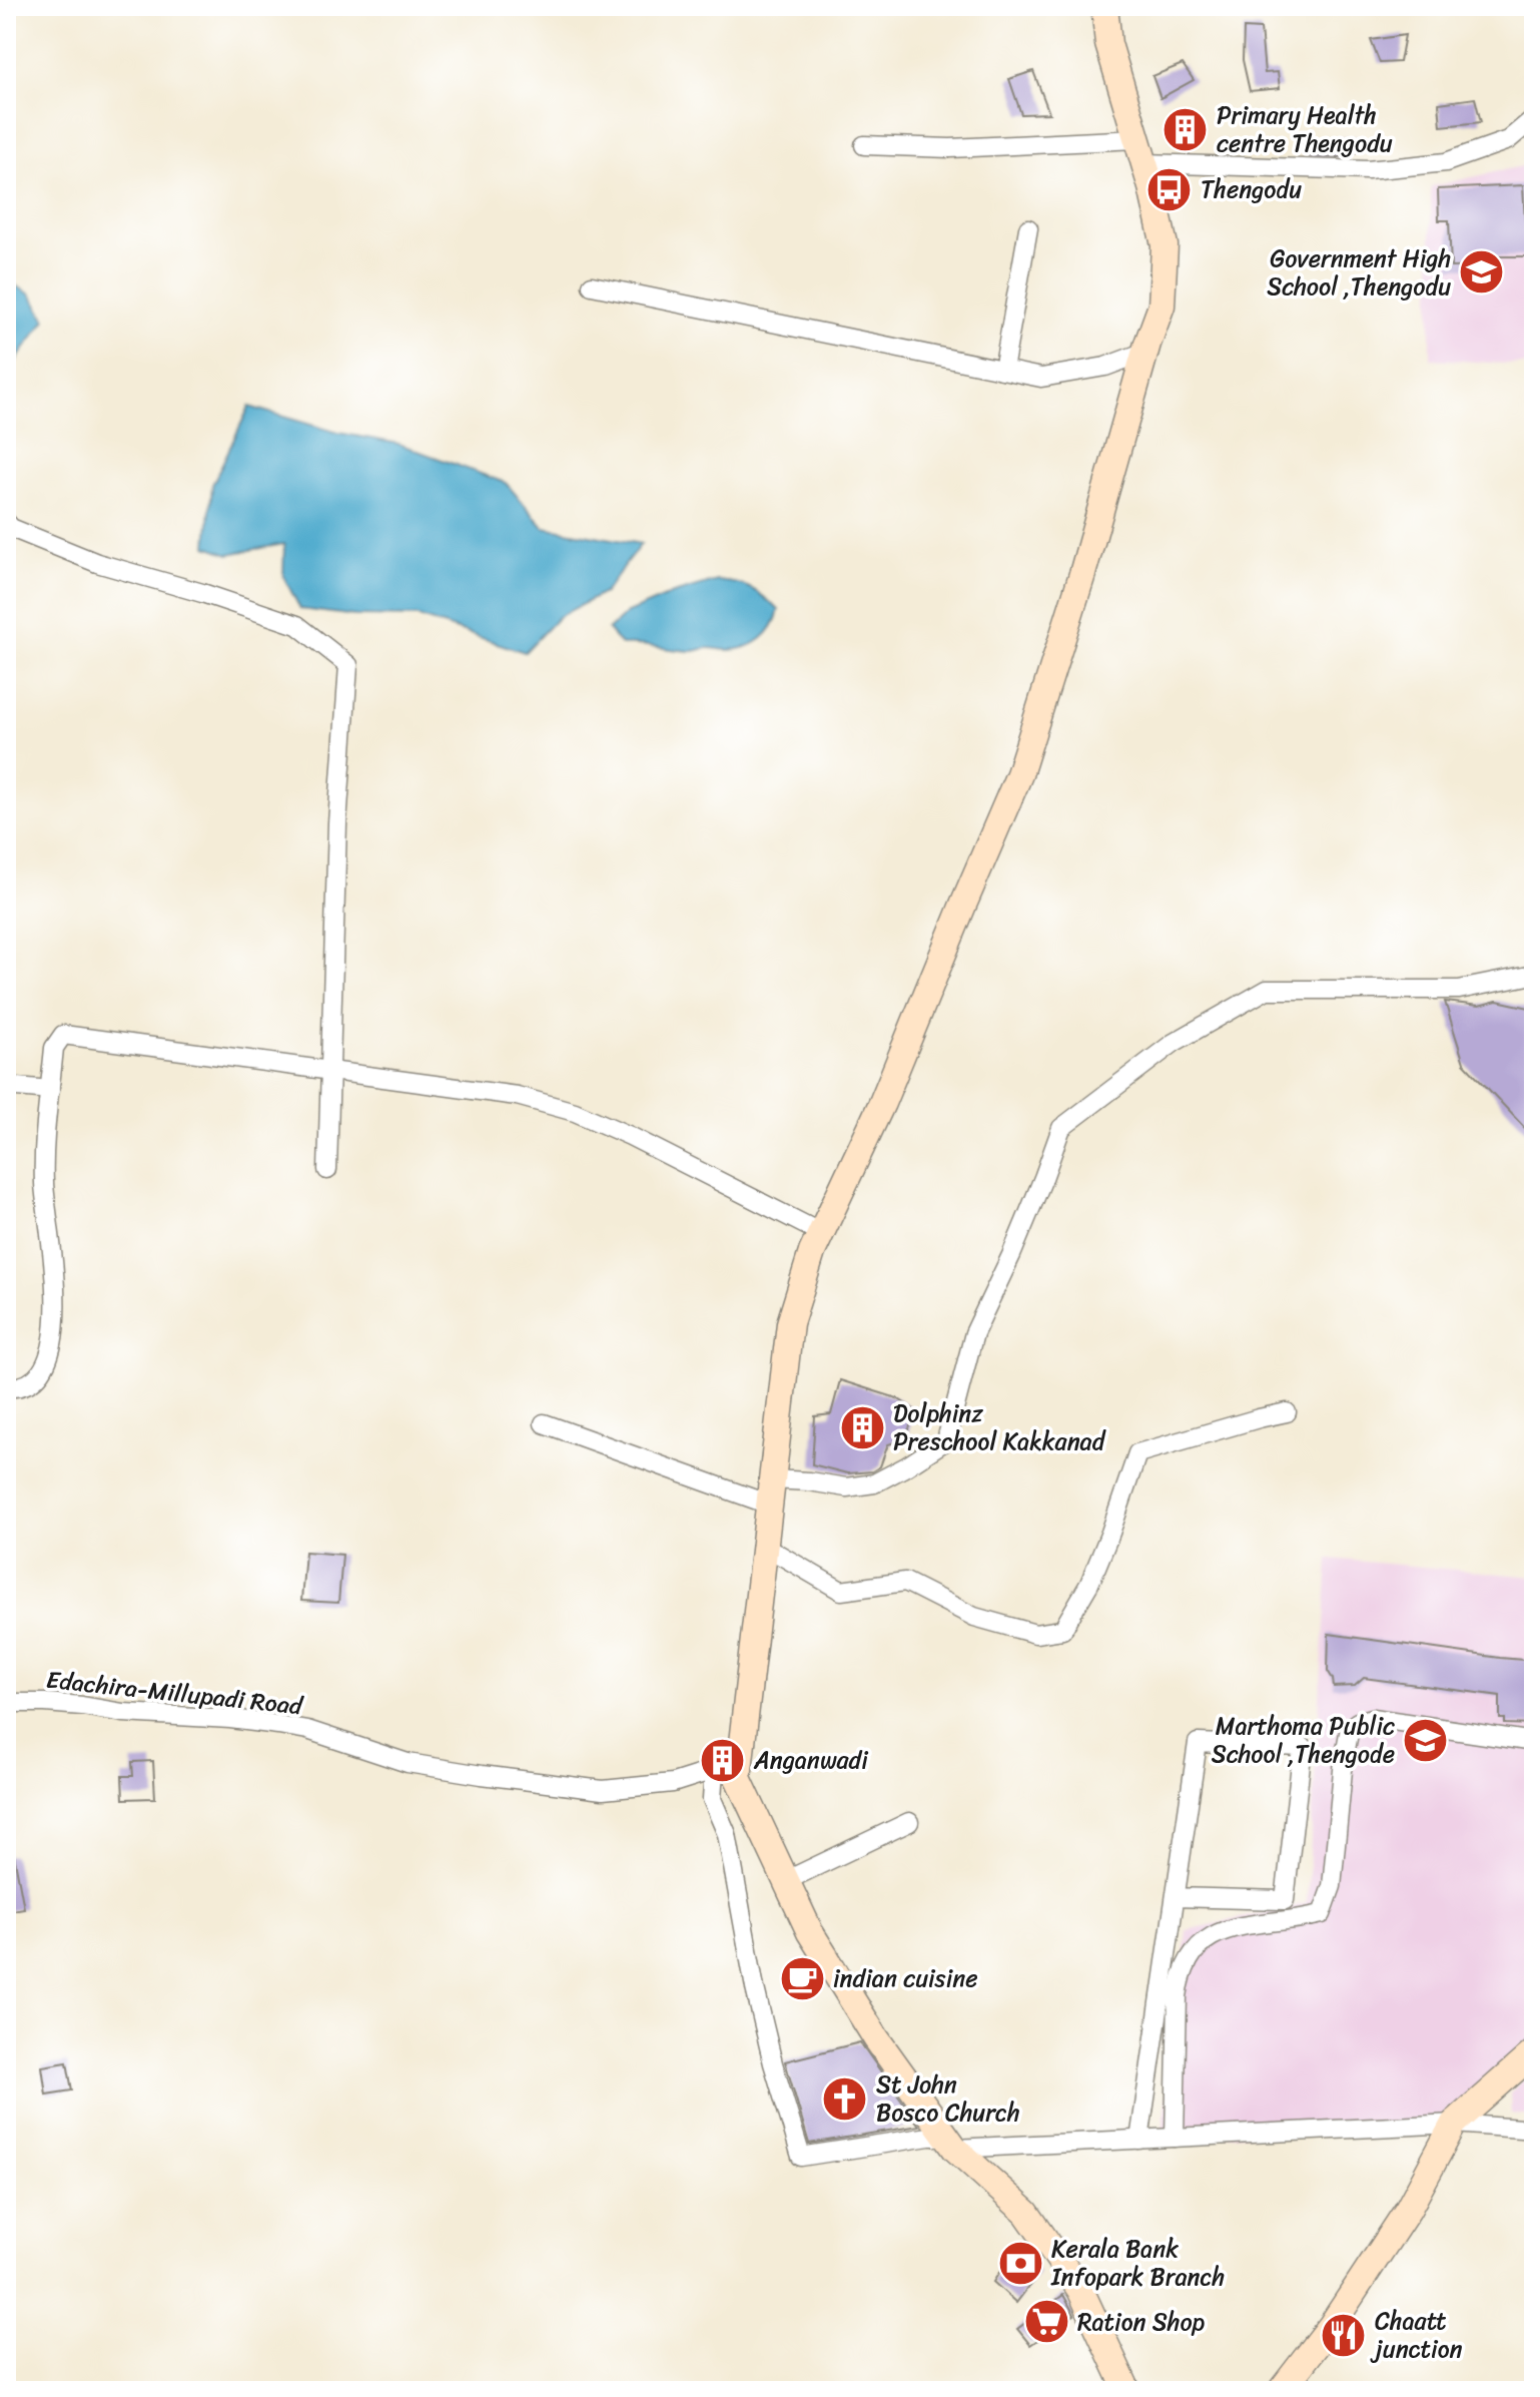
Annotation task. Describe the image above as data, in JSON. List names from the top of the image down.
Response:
{
  "streets": {
    "street": ["Edachira-Millupadi Road"]
  },
  "places": {
    "building": ["Primary Health centre Thengodu", "Dolphinz Preschool Kakkanad", "Anganwadi"],
    "bus stop": ["Thengodu"],
    "school or university": ["Government High School ,Thengodu", "Marthoma Public School ,Thengode"],
    "cafe": ["indian cuisine"],
    "church": ["St John Bosco Church"],
    "bank": ["Kerala Bank Infopark Branch"],
    "supermarket": ["Ration Shop"],
    "restaurant": ["Chaatt junction"]
  }
}
